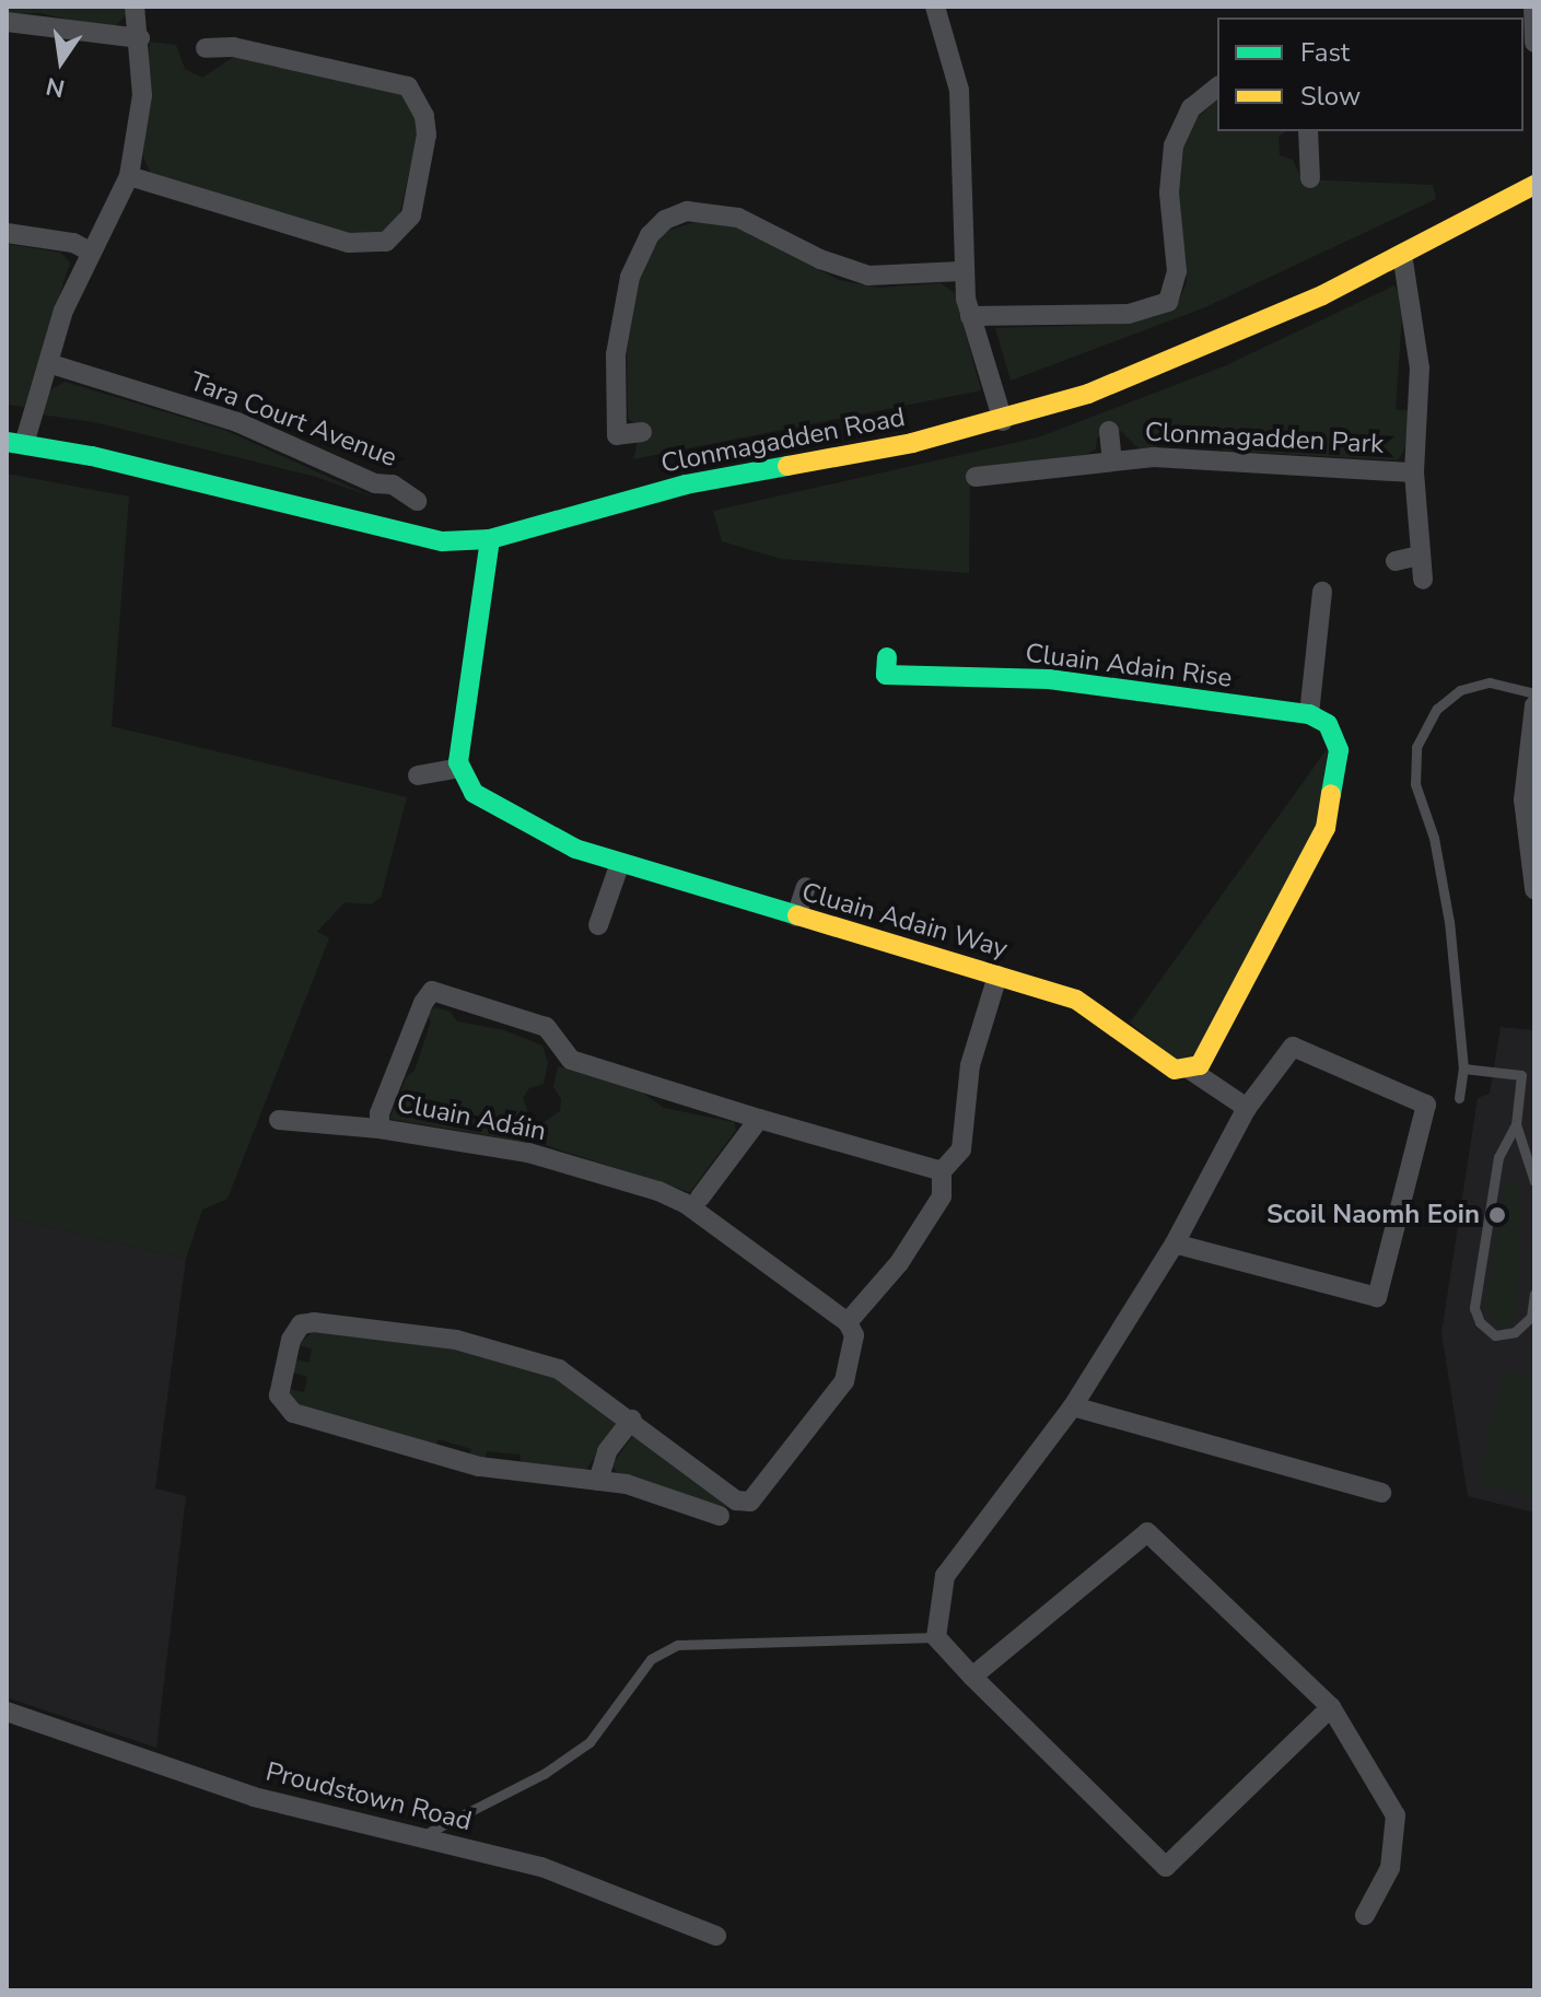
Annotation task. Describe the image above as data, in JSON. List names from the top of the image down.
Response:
{
  "streets": {
    "street": [
      "Tara Court Avenue",
      "Clonmagadden Park",
      "Clonmagadden Road",
      "Cluain Adain Rise",
      "Cluain Adain Way",
      "Cluain Adáin",
      "Proudstown Road"
    ]
  },
  "crossings": [
    ["Clonmagadden Park", "Clonmagadden Road"]
  ],
  "places": ["Scoil Naomh Eoin"],
  "legend": ["Fast", "Slow"],
  "north": "bottom"
}
